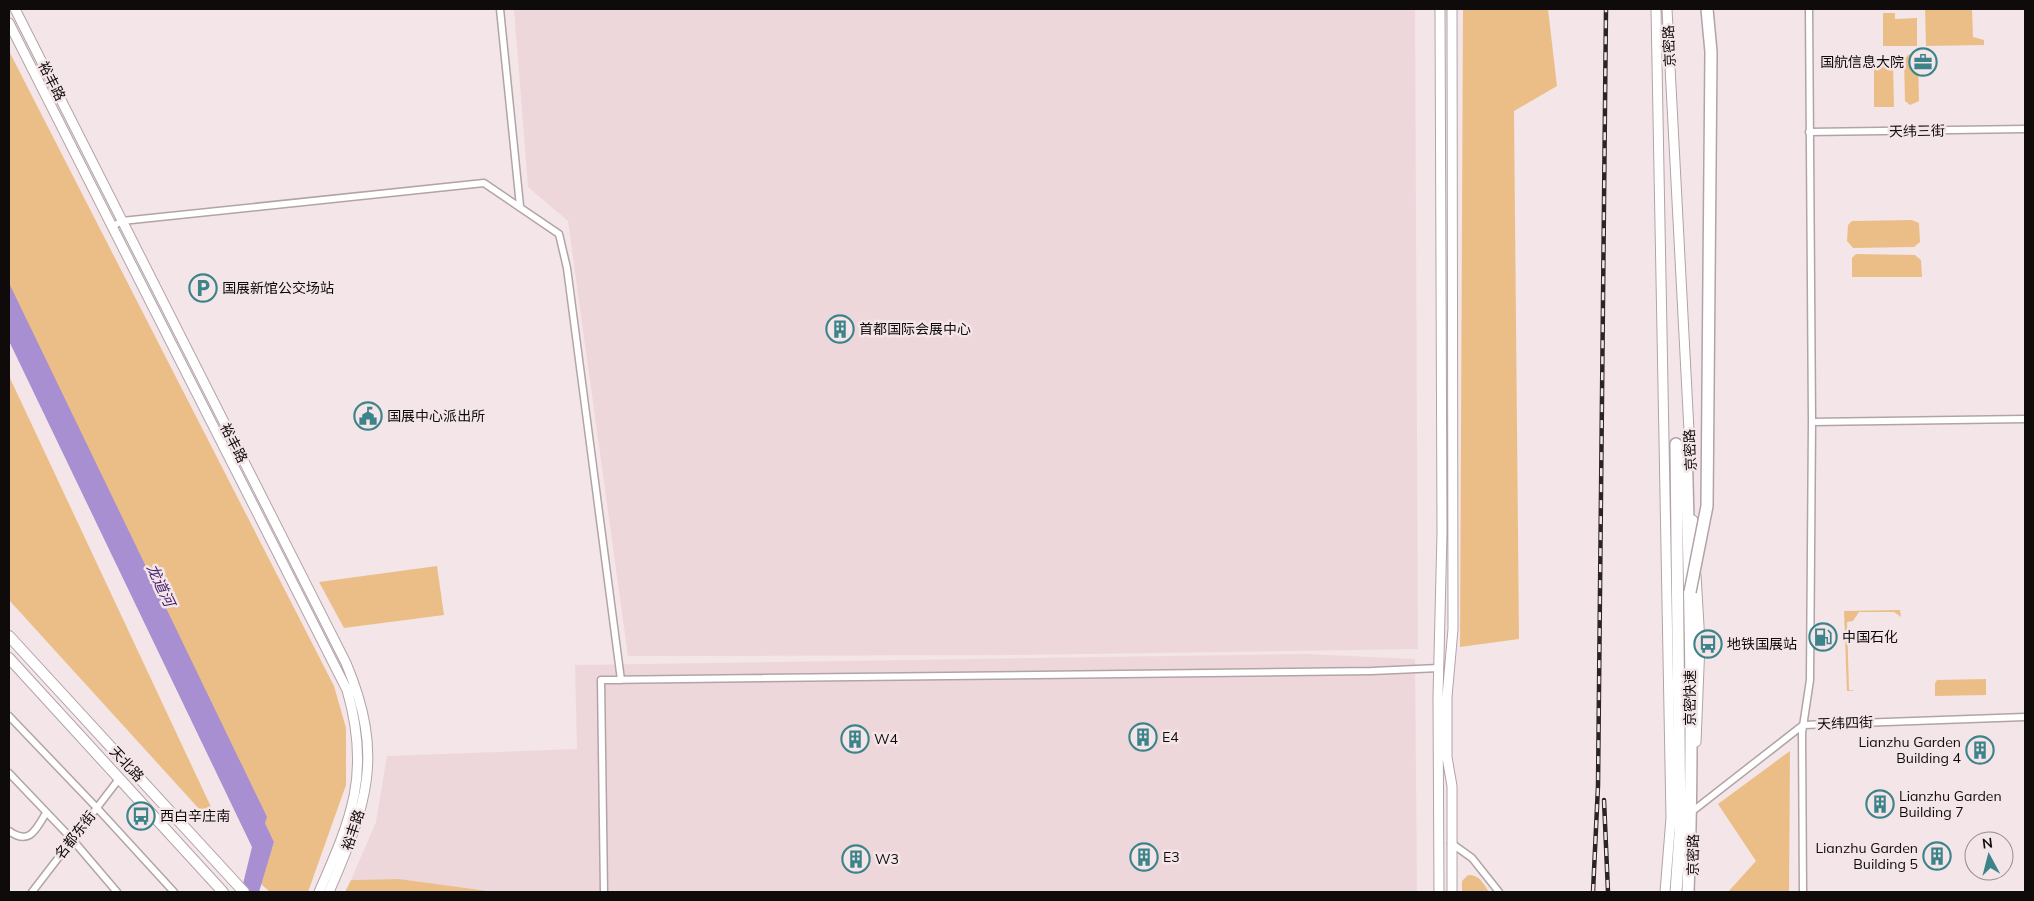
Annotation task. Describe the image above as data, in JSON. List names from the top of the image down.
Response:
{
  "streets": {
    "highway": ["京密快速"],
    "main road": ["天北路"],
    "street": [
      "京密路",
      "裕丰路",
      "天纬三街",
      "天纬四街",
      "名都东街"
    ]
  },
  "crossings": [
    ["京密路", "京密快速"],
    ["京密路", "天纬四街"],
    ["天北路", "名都东街"]
  ],
  "water": ["龙道河"],
  "places": {
    "office": ["国航信息大院"],
    "parking": ["国展新馆公交场站"],
    "building": [
      "首都国际会展中心",
      "E4",
      "W4",
      "Lianzhu Garden Building 4",
      "Lianzhu Garden Building 7",
      "Lianzhu Garden Building 5",
      "E3",
      "W3"
    ],
    "public building": ["国展中心派出所"],
    "fuel station": ["中国石化"],
    "bus stop": ["地铁国展站", "西白辛庄南"]
  },
  "north": "top"
}
